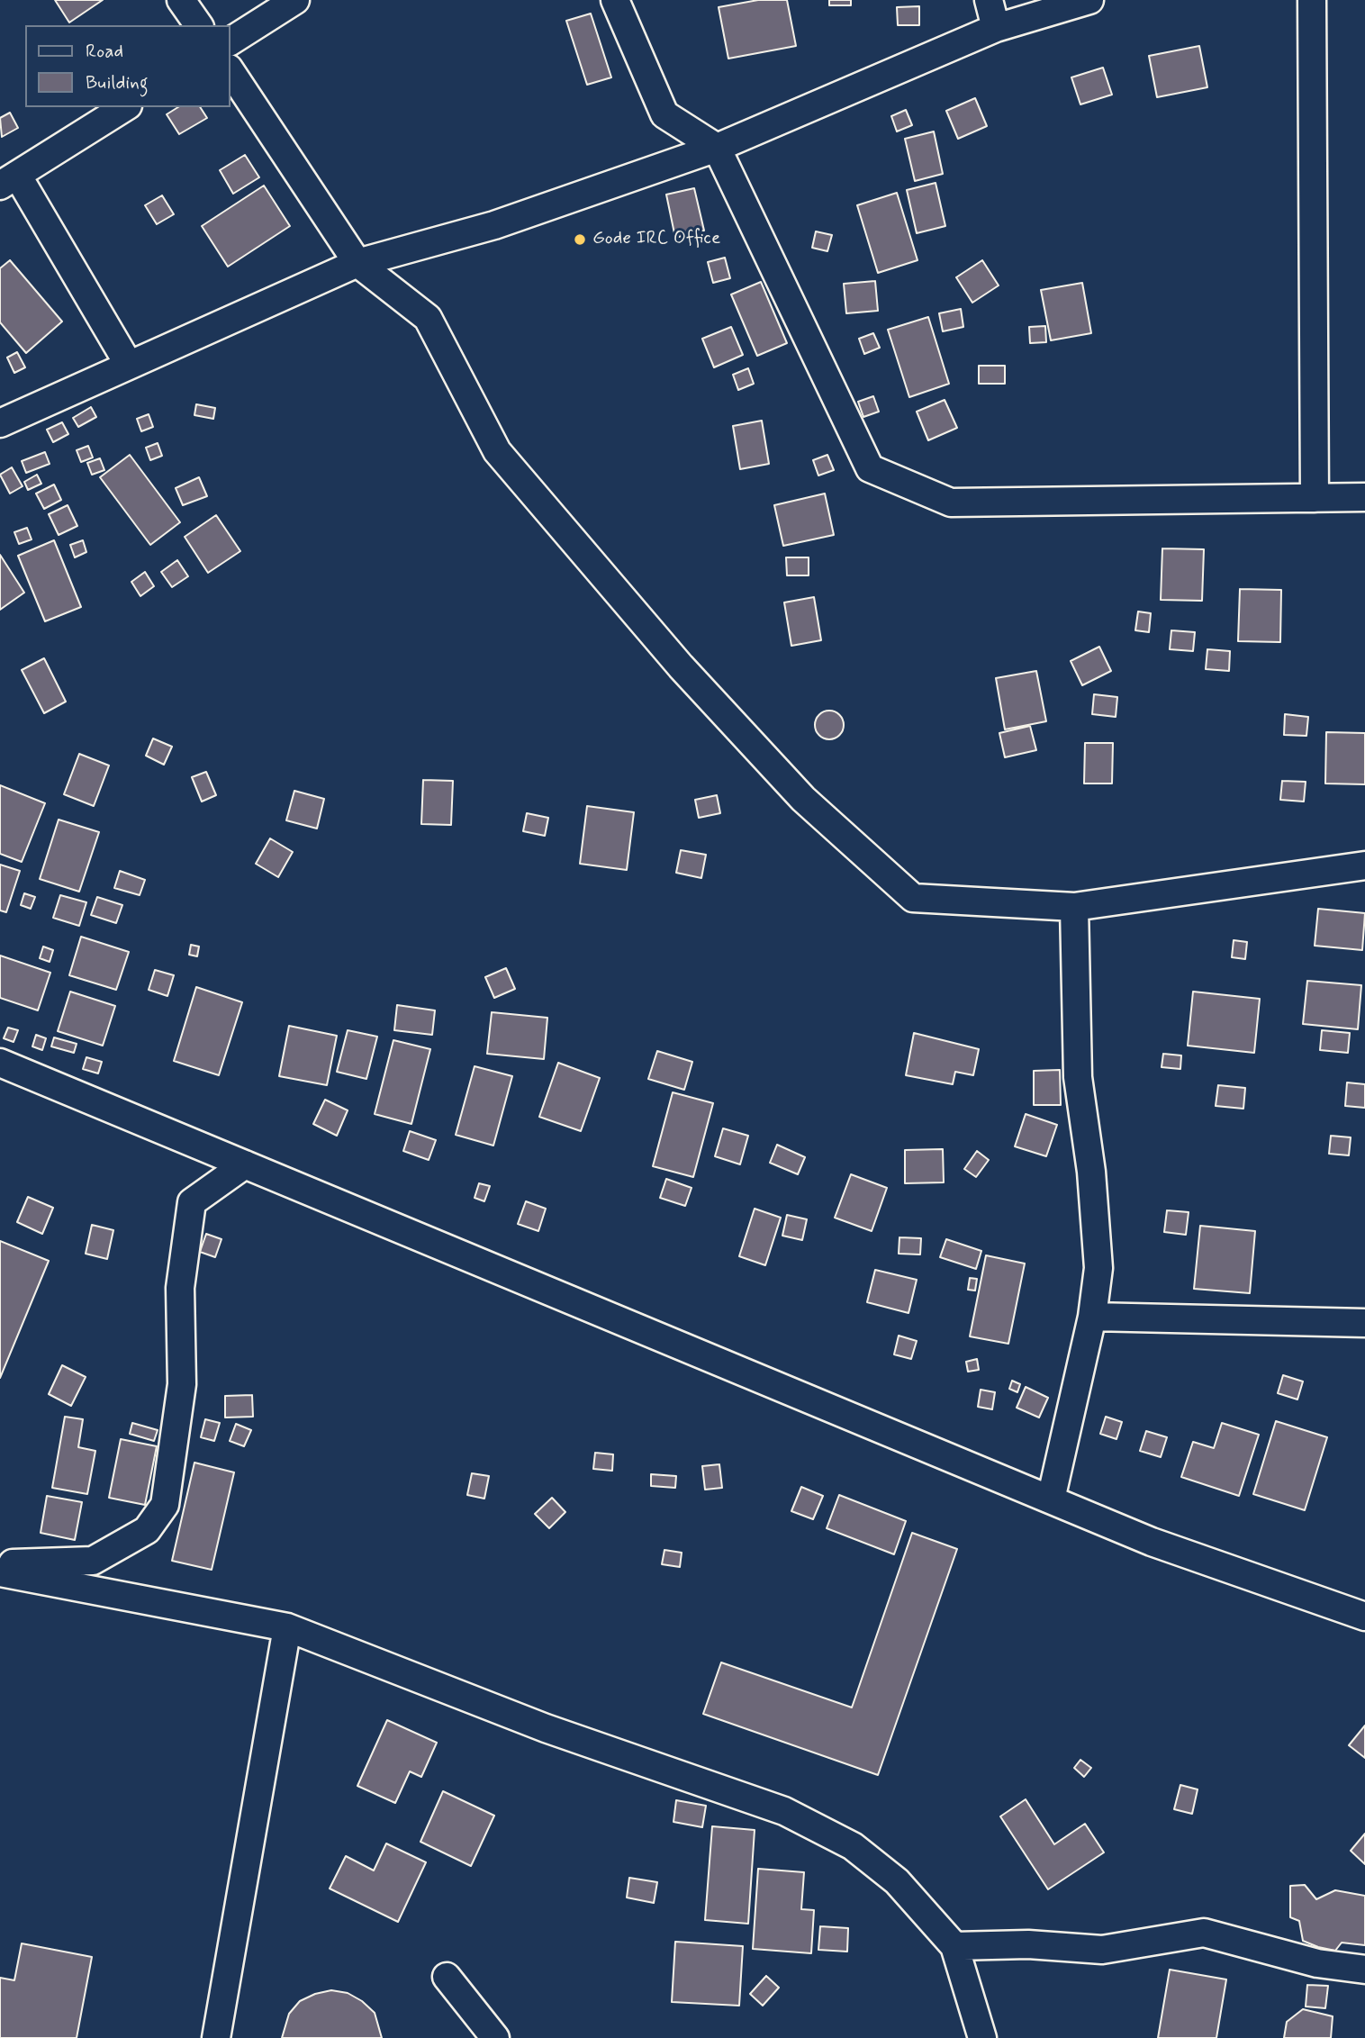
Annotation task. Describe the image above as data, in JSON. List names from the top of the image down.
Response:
{
  "places": ["Gode IRC Office"],
  "legend": ["Road", "Building"]
}
